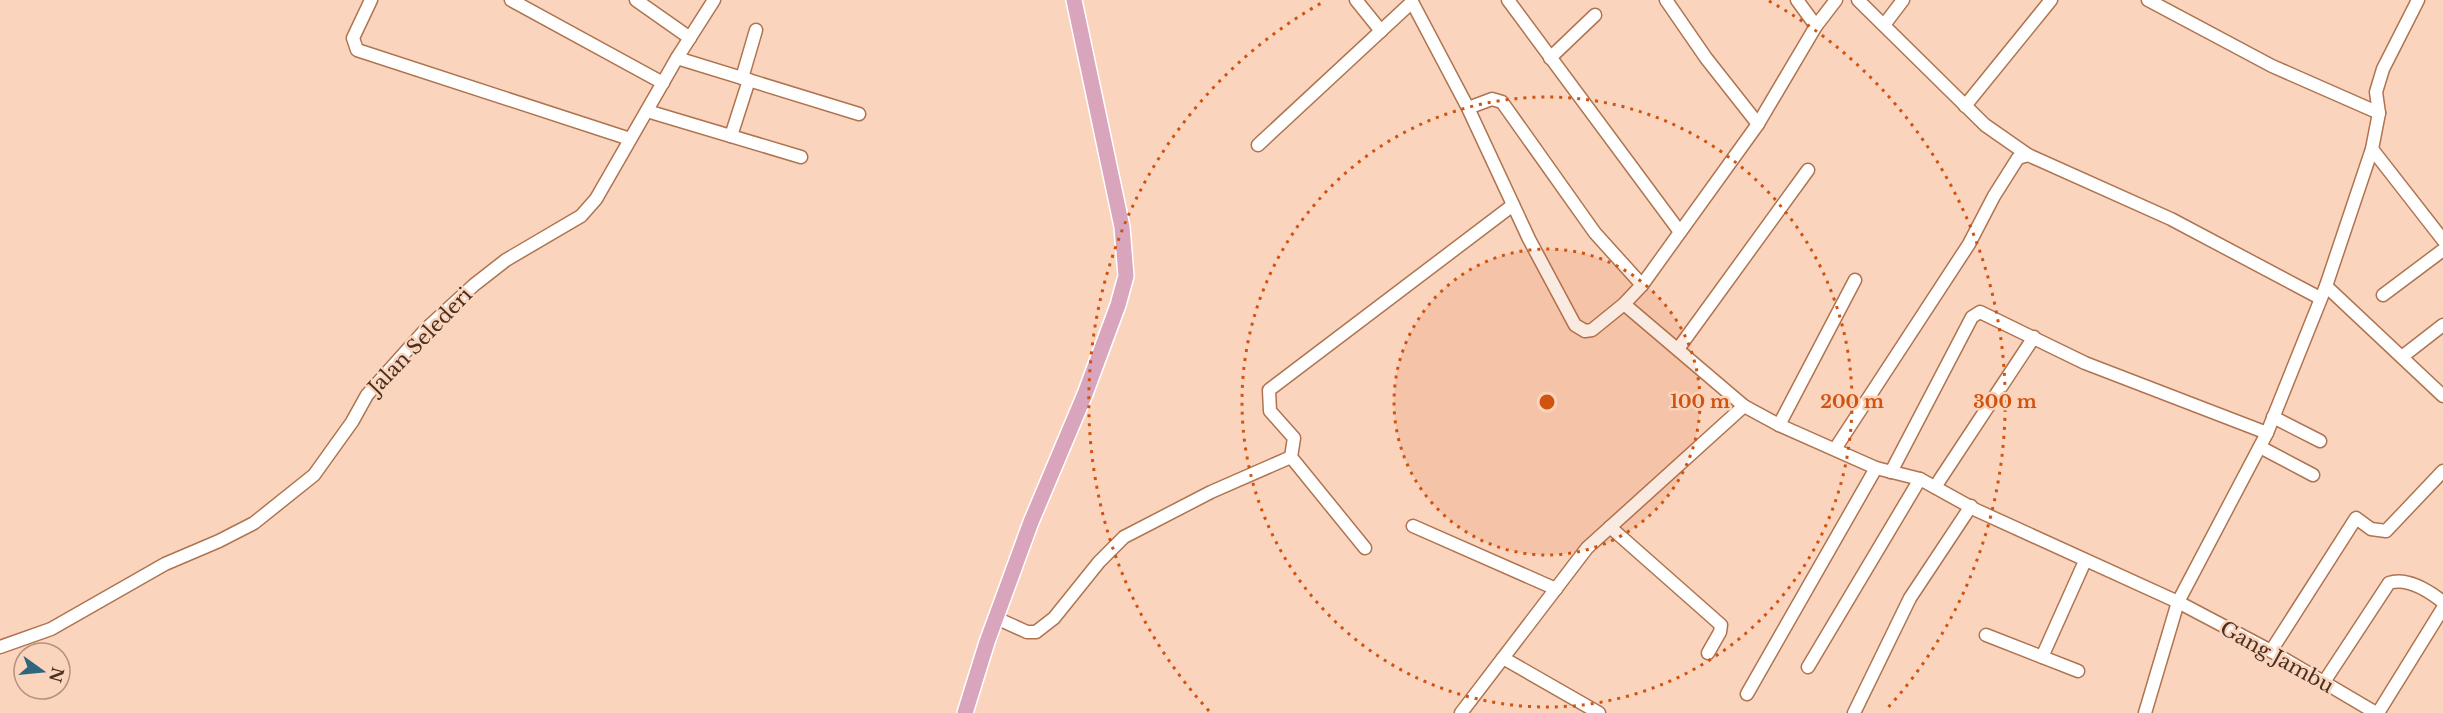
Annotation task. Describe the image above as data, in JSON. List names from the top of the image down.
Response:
{
  "streets": {
    "street": ["Jalan Selederi", "Gang Jambu"]
  },
  "north": "right",
  "rings": ["100 m", "200 m", "300 m"]
}
